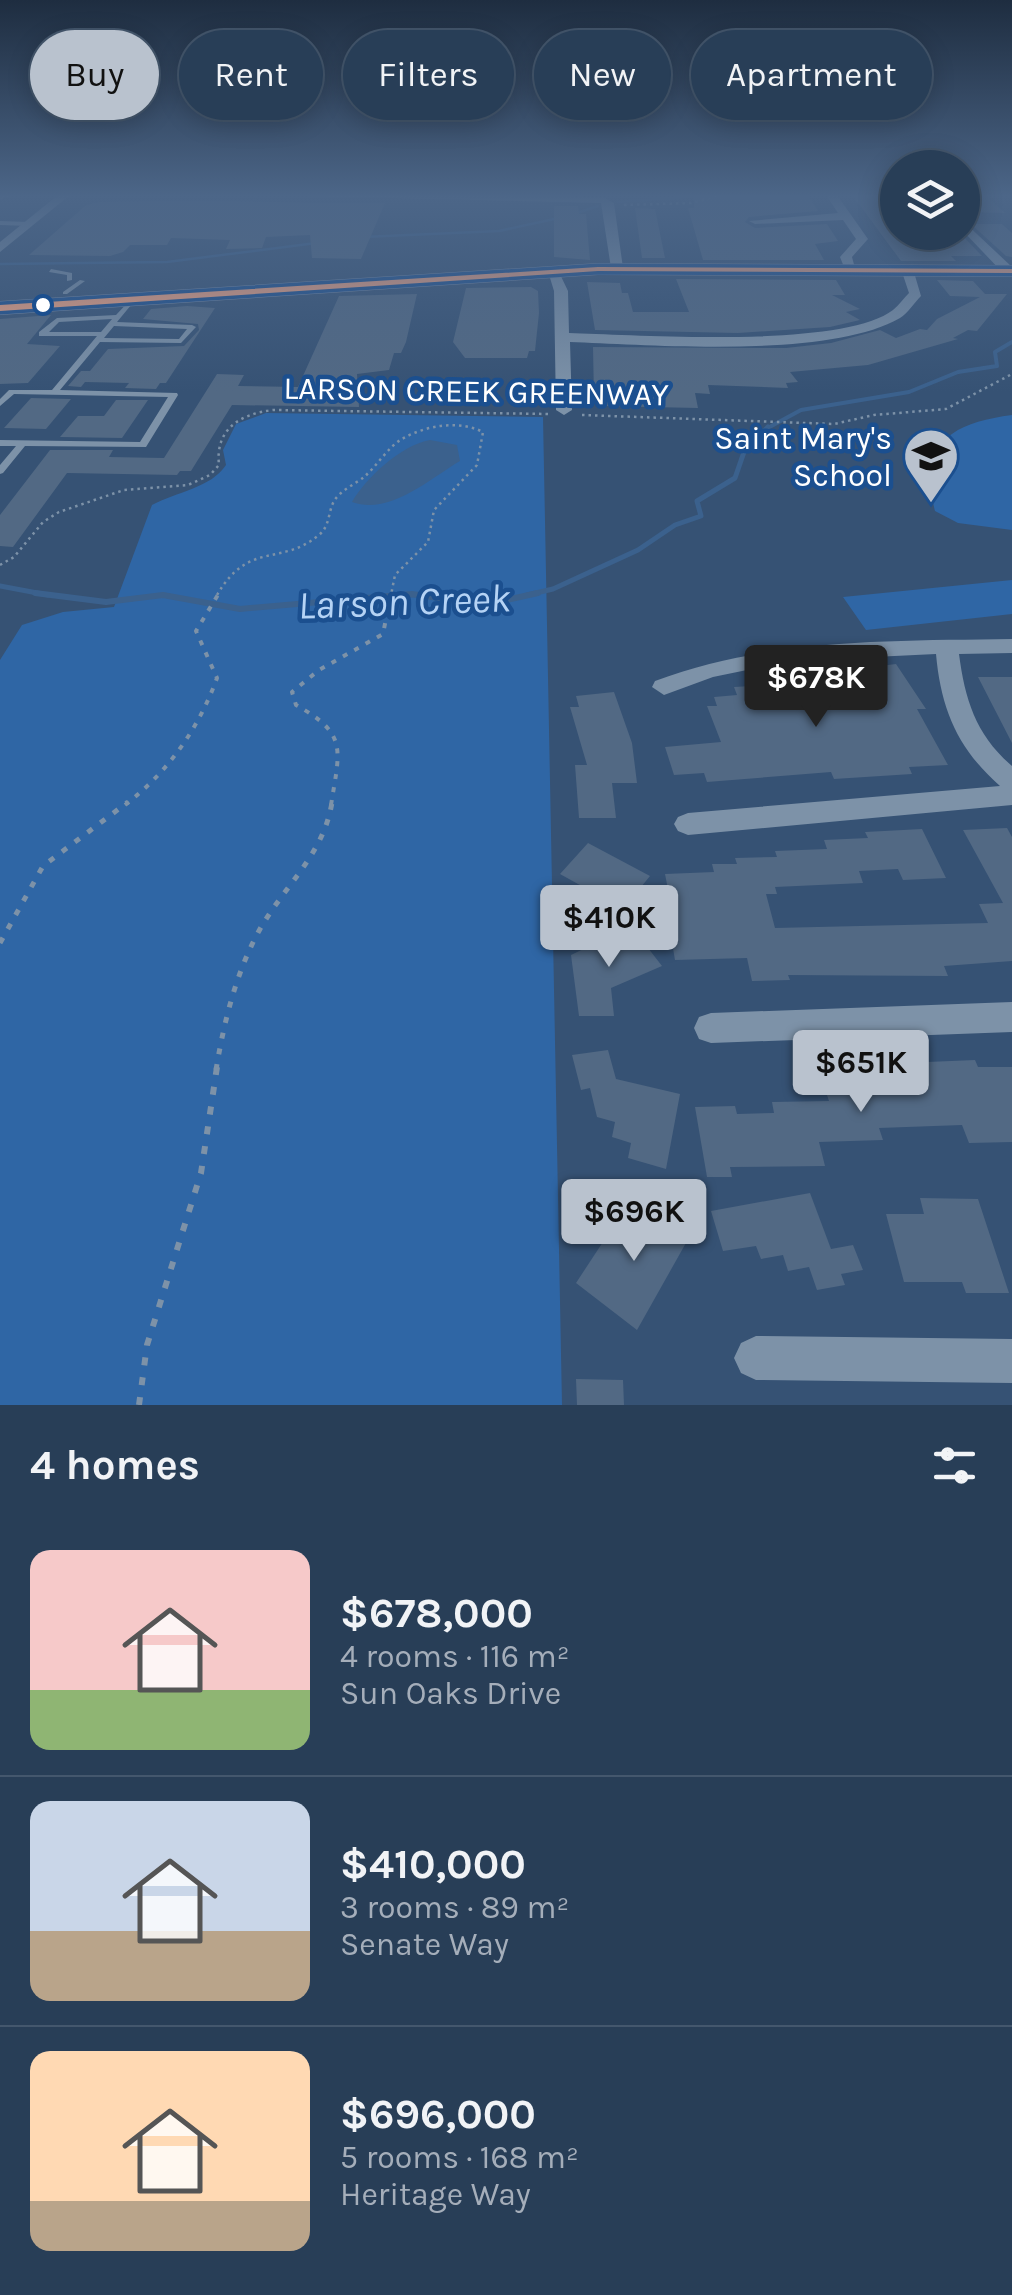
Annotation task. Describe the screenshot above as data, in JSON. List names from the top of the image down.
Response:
{
  "streets": {
    "path": ["LARSON CREEK GREENWAY"]
  },
  "water": ["Larson Creek"],
  "places": {
    "school or university": ["Saint Mary's School"]
  },
  "page": {
    "chip": [
      "Buy",
      "Rent",
      "Filters",
      "New",
      "Apartment"
    ],
    "price": [
      "$678K",
      "$410K",
      "$651K",
      "$696K"
    ],
    "heading": "4 homes",
    "list": [
      {
        "name": "$678,000",
        "note": "4 rooms · 116 m² · Sun Oaks Drive"
      },
      {
        "name": "$410,000",
        "note": "3 rooms · 89 m² · Senate Way"
      },
      {
        "name": "$696,000",
        "note": "5 rooms · 168 m² · Heritage Way"
      }
    ]
  }
}
